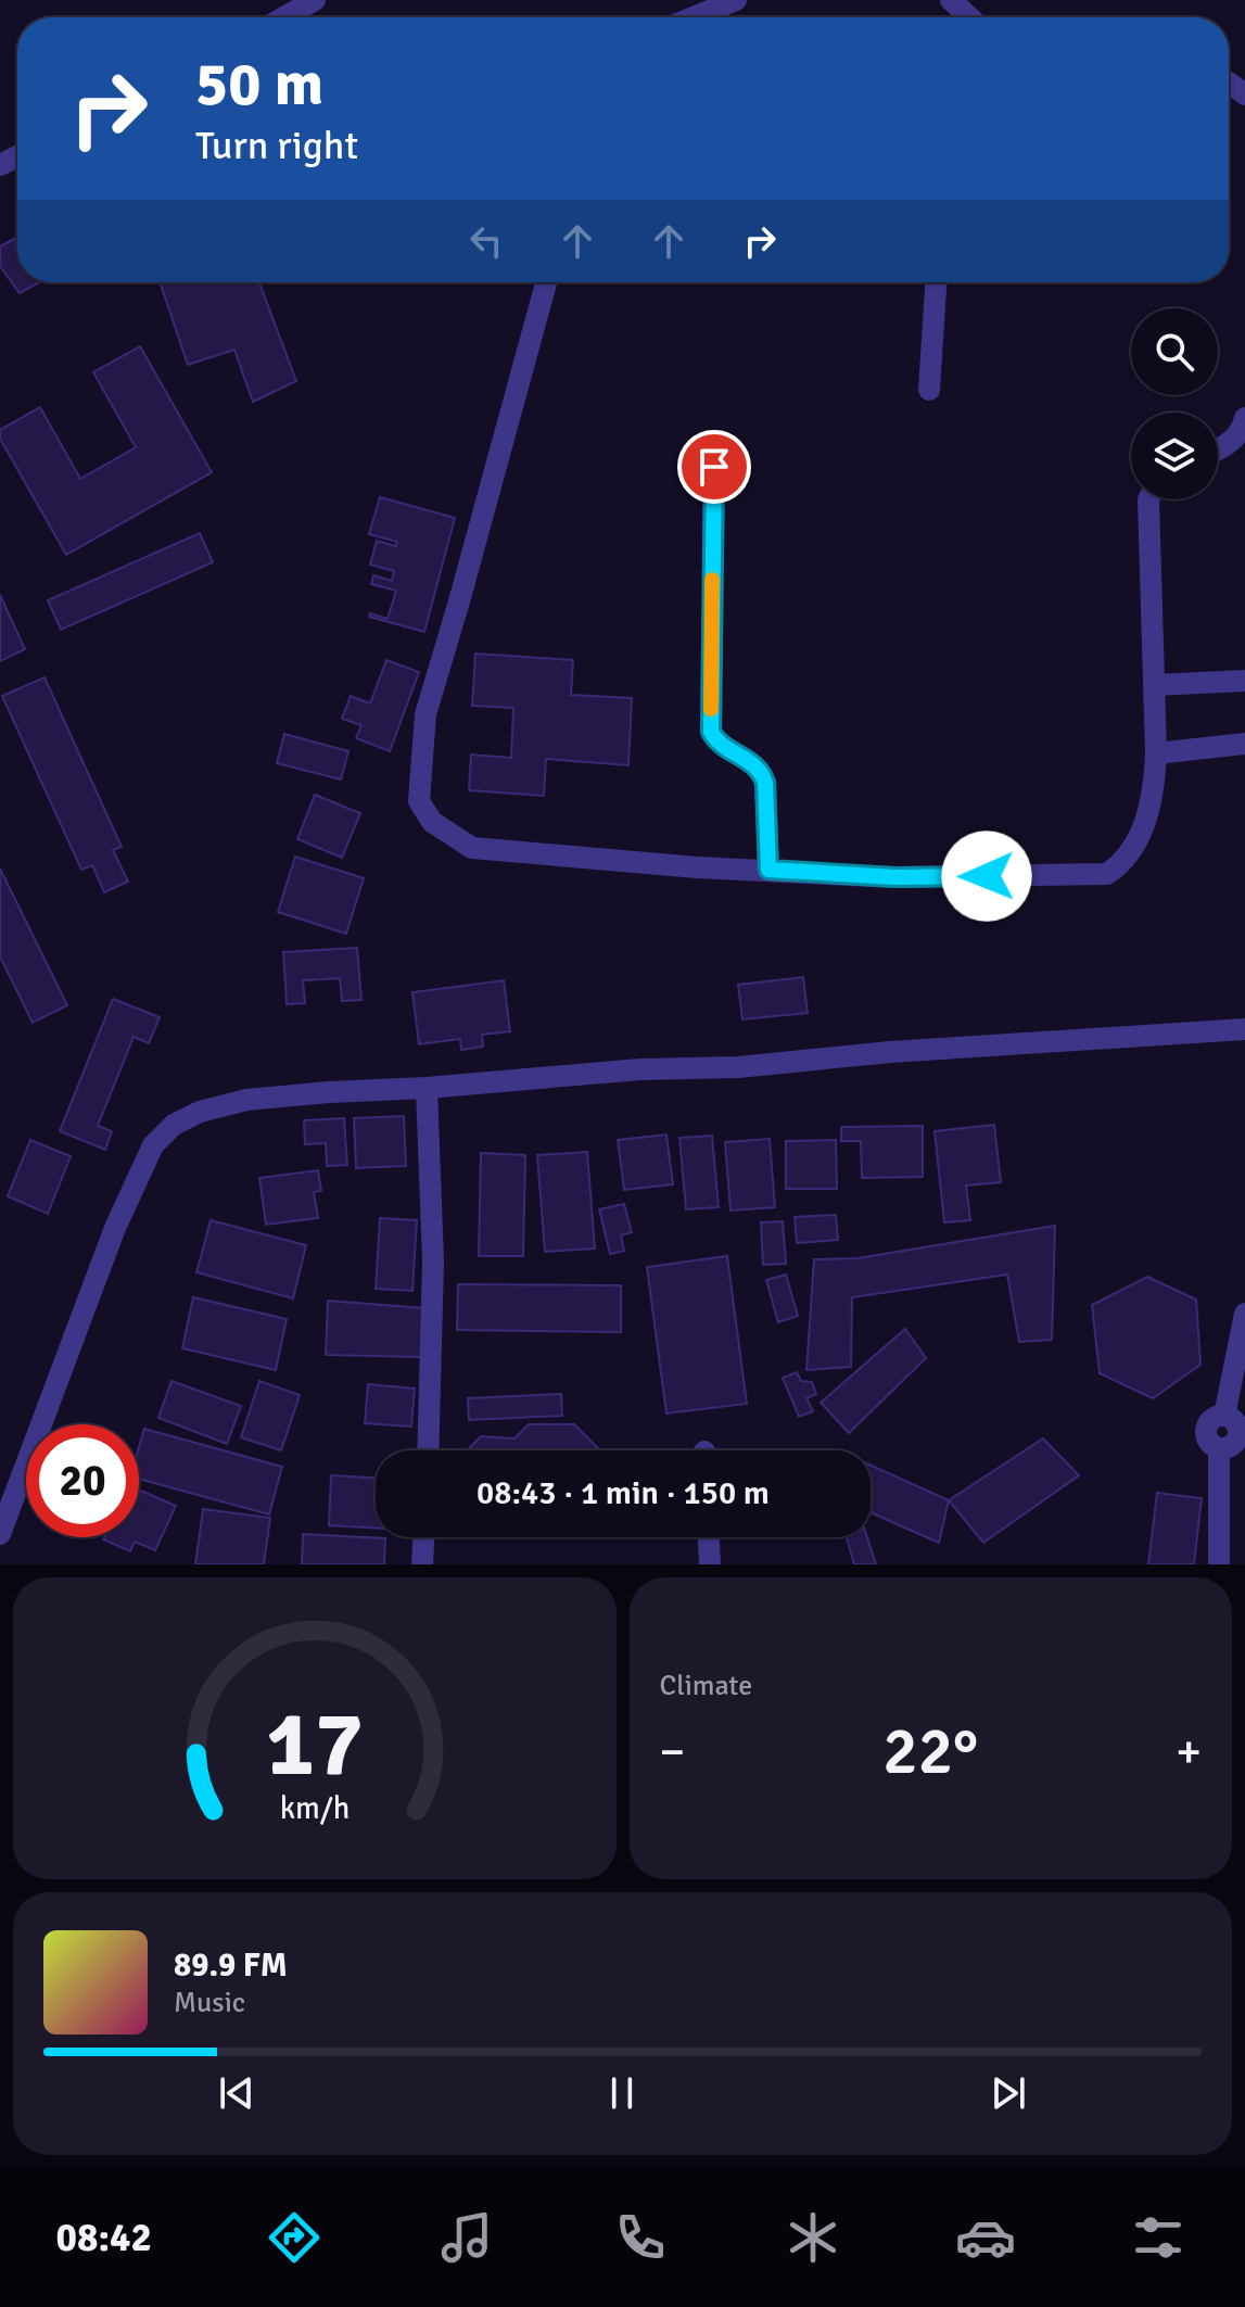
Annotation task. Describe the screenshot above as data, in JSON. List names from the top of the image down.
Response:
{
  "page": {
    "turn": ["50 m", "Turn right"],
    "limit": "20",
    "trip": "08:43 · 1 min · 150 m",
    "tile": "Climate",
    "heat": ["−", "22°", "+"],
    "song": ["89.9 FM", "Music"],
    "tabs": "08:42",
    "gauge": ["17", "km/h"]
  }
}
